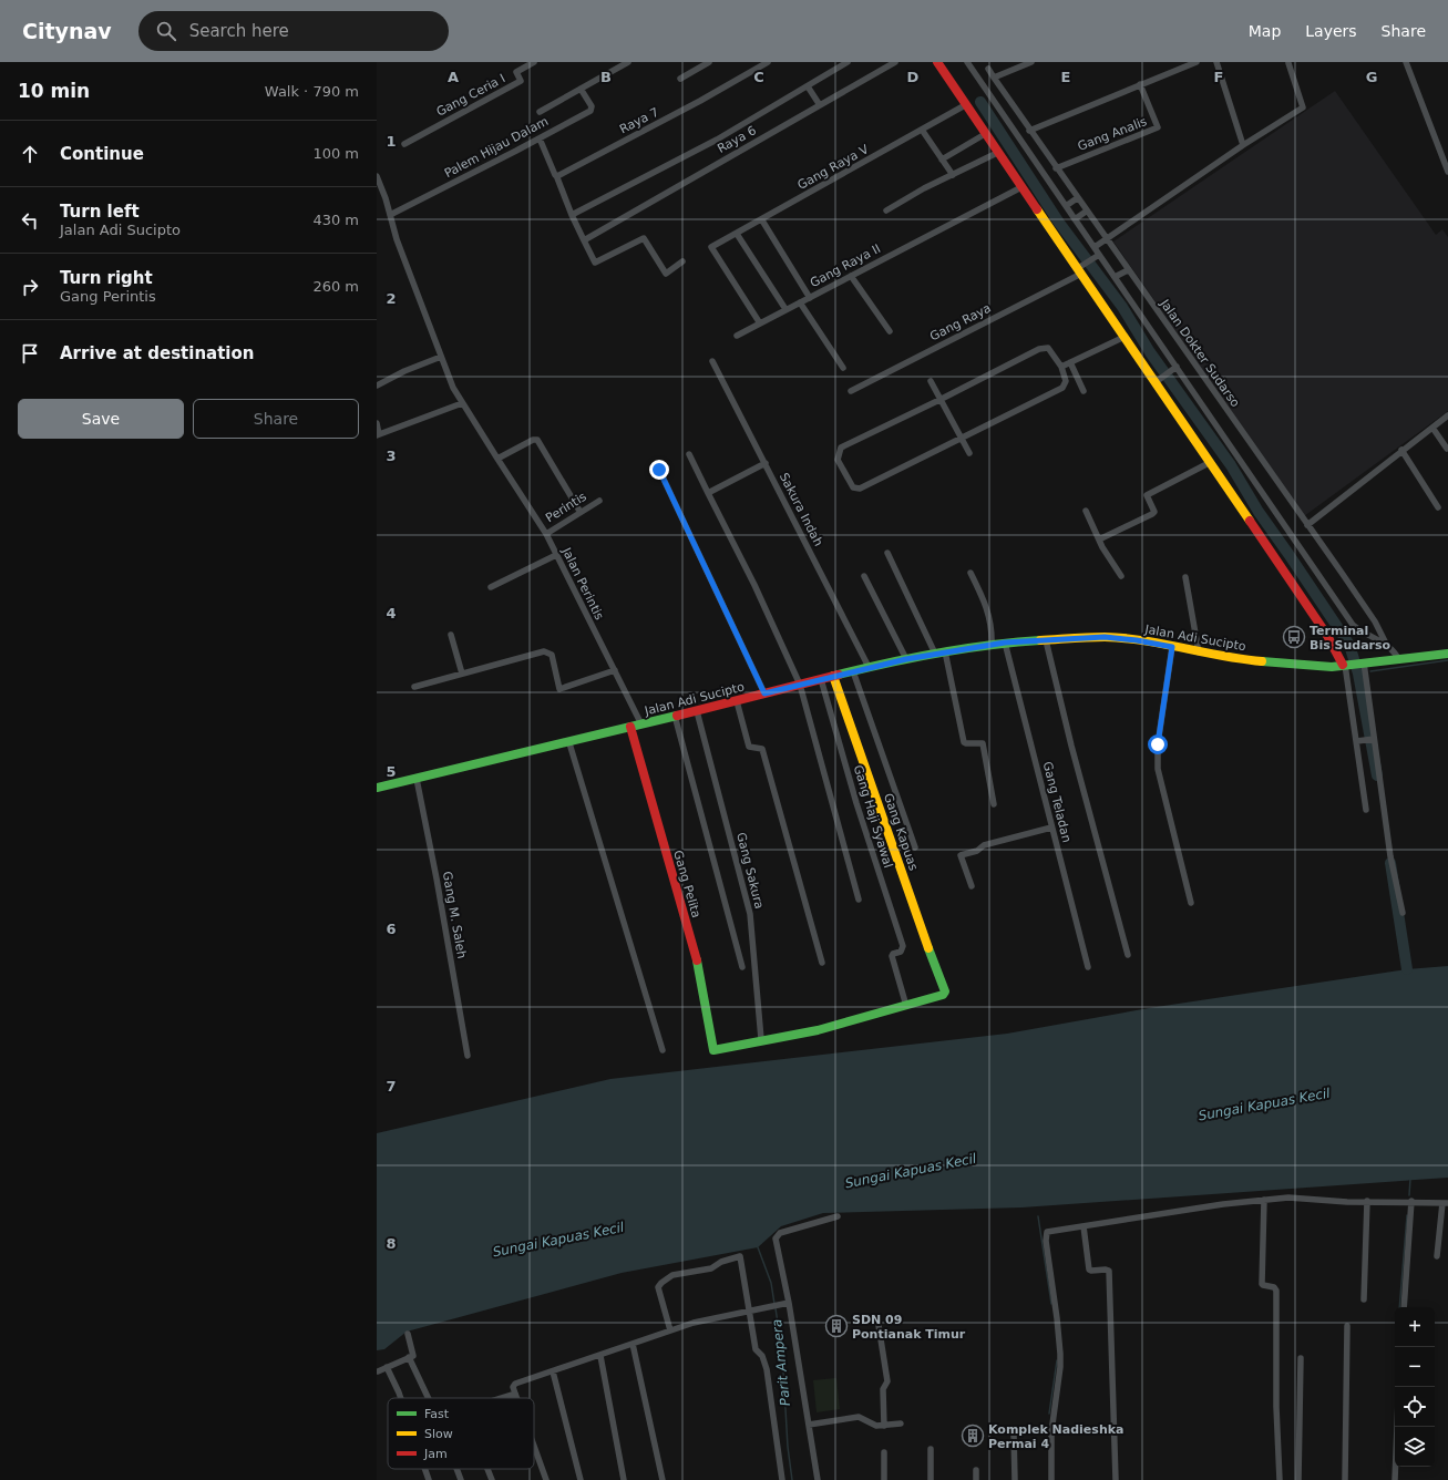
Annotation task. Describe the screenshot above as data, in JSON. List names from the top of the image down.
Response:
{
  "streets": {
    "street": [
      "Gang Ceria I",
      "Raya 7",
      "Gang Analis",
      "Raya 6",
      "Palem Hijau Dalam",
      "Gang Raya V",
      "Gang Raya II",
      "Gang Raya",
      "Jalan Dokter Sudarso",
      "Perintis",
      "Sakura Indah",
      "Jalan Perintis",
      "Jalan Adi Sucipto",
      "Gang Teladan",
      "Gang Haji Syawal",
      "Gang Kapuas",
      "Gang Sakura",
      "Gang Pelita",
      "Gang M. Saleh"
    ]
  },
  "crossings": [
    ["Gang Analis", "Jalan Dokter Sudarso"],
    ["Palem Hijau Dalam", "Jalan Perintis"],
    ["Gang Raya V", "Gang Raya II"],
    ["Perintis", "Jalan Perintis"],
    ["Sakura Indah", "Jalan Adi Sucipto"],
    ["Jalan Perintis", "Jalan Adi Sucipto"],
    ["Jalan Adi Sucipto", "Gang Teladan"],
    ["Jalan Adi Sucipto", "Gang Haji Syawal"],
    ["Jalan Adi Sucipto", "Gang Kapuas"],
    ["Jalan Adi Sucipto", "Gang Sakura"],
    ["Jalan Adi Sucipto", "Gang Pelita"],
    ["Jalan Adi Sucipto", "Gang M. Saleh"],
    ["Gang Haji Syawal", "Gang Kapuas"],
    ["Gang Sakura", "Gang Pelita"]
  ],
  "water": ["Sungai Kapuas Kecil", "Parit Ampera"],
  "places": {
    "bus stop": ["Terminal Bis Sudarso"],
    "building": ["SDN 09 Pontianak Timur", "Komplek Nadieshka Permai 4"]
  },
  "legend": ["Fast", "Slow", "Jam"],
  "page": {
    "header": "Citynav",
    "search": "Search here",
    "nav": ["Map", "Layers", "Share"],
    "heading": ["10 min", "Walk · 790 m"],
    "list": [
      ["Continue", "100 m"],
      ["Turn left", "Jalan Adi Sucipto", "430 m"],
      ["Turn right", "Gang Perintis", "260 m"],
      "Arrive at destination"
    ],
    "buttons": ["Save", "Share"],
    "map_buttons": ["+", "−"]
  },
  "grid": {
    "columns": [
      "A",
      "B",
      "C",
      "D",
      "E",
      "F",
      "G"
    ],
    "rows": [
      "1",
      "2",
      "3",
      "4",
      "5",
      "6",
      "7",
      "8"
    ]
  }
}
